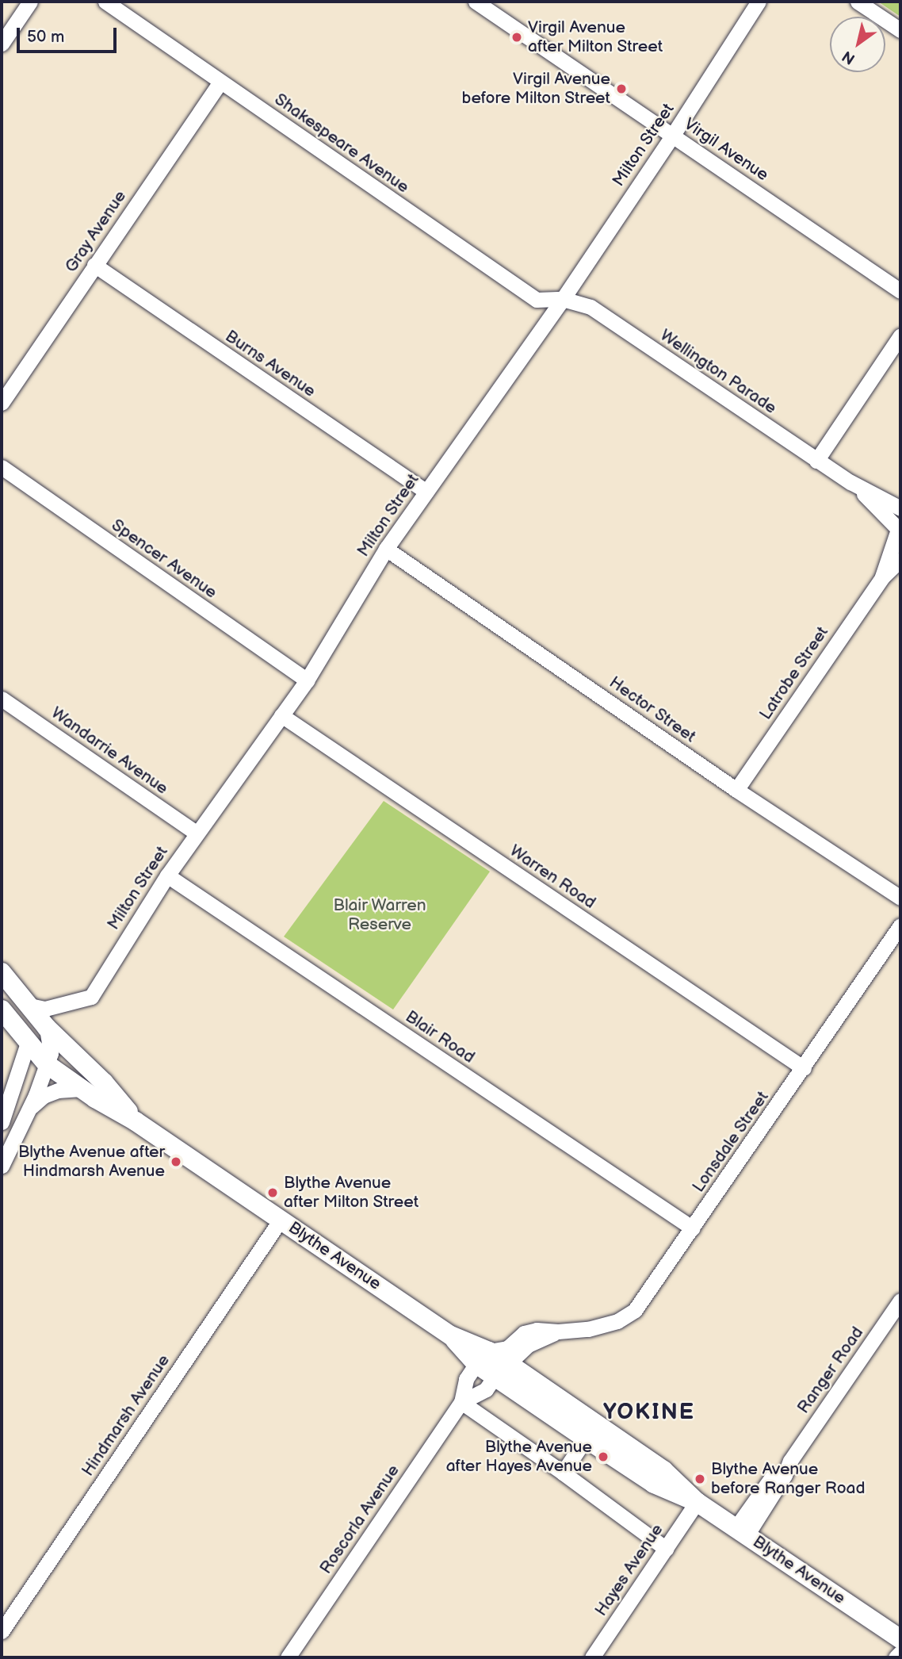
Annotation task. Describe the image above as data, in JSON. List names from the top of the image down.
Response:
{
  "streets": {
    "main road": ["Blythe Avenue"],
    "street": [
      "Shakespeare Avenue",
      "Milton Street",
      "Virgil Avenue",
      "Gray Avenue",
      "Burns Avenue",
      "Wellington Parade",
      "Spencer Avenue",
      "Latrobe Street",
      "Hector Street",
      "Wandarrie Avenue",
      "Warren Road",
      "Blair Road",
      "Lonsdale Street",
      "Ranger Road",
      "Hindmarsh Avenue",
      "Roscorla Avenue",
      "Hayes Avenue"
    ]
  },
  "crossings": [
    ["Shakespeare Avenue", "Milton Street"],
    ["Shakespeare Avenue", "Gray Avenue"],
    ["Shakespeare Avenue", "Wellington Parade"],
    ["Milton Street", "Virgil Avenue"],
    ["Milton Street", "Burns Avenue"],
    ["Milton Street", "Wellington Parade"],
    ["Milton Street", "Spencer Avenue"],
    ["Milton Street", "Hector Street"],
    ["Milton Street", "Wandarrie Avenue"],
    ["Milton Street", "Warren Road"],
    ["Milton Street", "Blair Road"],
    ["Milton Street", "Blythe Avenue"],
    ["Gray Avenue", "Burns Avenue"],
    ["Wellington Parade", "Latrobe Street"],
    ["Latrobe Street", "Hector Street"],
    ["Warren Road", "Lonsdale Street"],
    ["Blair Road", "Lonsdale Street"],
    ["Lonsdale Street", "Blythe Avenue"],
    ["Lonsdale Street", "Roscorla Avenue"],
    ["Blythe Avenue", "Ranger Road"],
    ["Blythe Avenue", "Hindmarsh Avenue"],
    ["Blythe Avenue", "Roscorla Avenue"],
    ["Blythe Avenue", "Hayes Avenue"]
  ],
  "districts": ["YOKINE"],
  "parks": ["Blair Warren Reserve"],
  "places": [
    "Virgil Avenue after Milton Street",
    "Virgil Avenue before Milton Street",
    "Blythe Avenue after Hindmarsh Avenue",
    "Blythe Avenue after Milton Street",
    "Blythe Avenue after Hayes Avenue",
    "Blythe Avenue before Ranger Road"
  ],
  "scale_bar": "50 m",
  "north": "bottom left"
}
